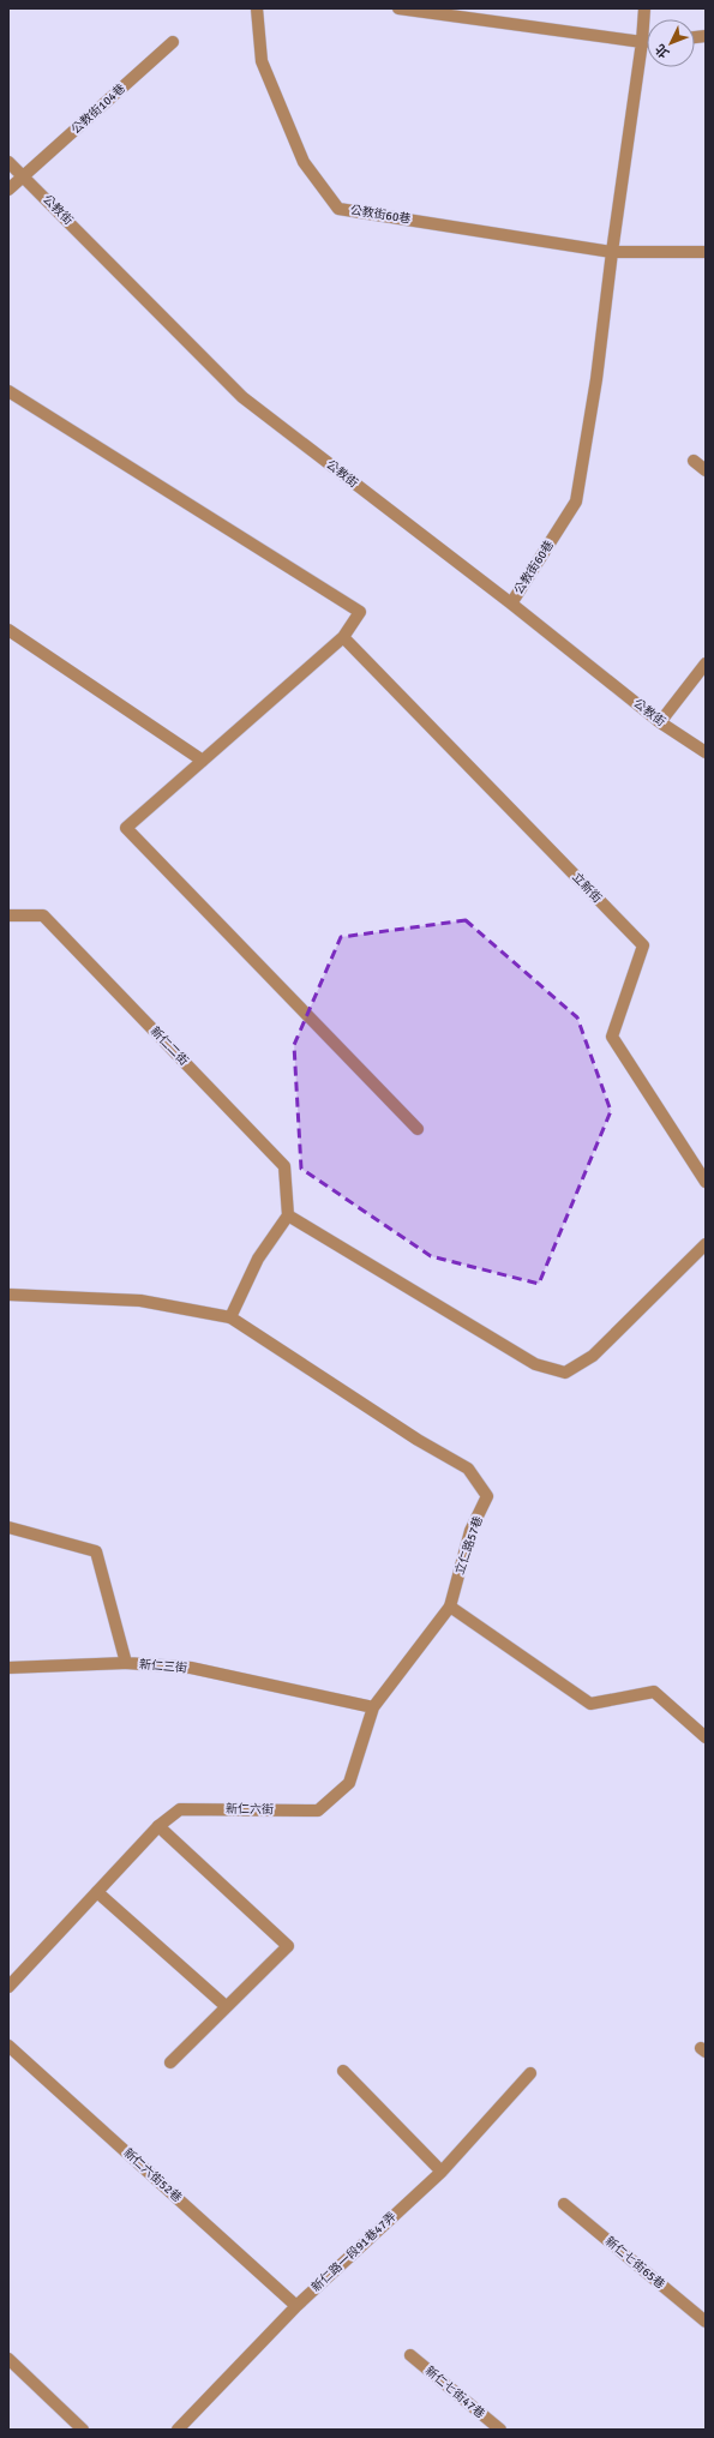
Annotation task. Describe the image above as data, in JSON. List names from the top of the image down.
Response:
{
  "streets": {
    "street": [
      "公教街104巷",
      "公教街",
      "公教街60巷",
      "立新街",
      "新仁二街",
      "立仁路57巷",
      "新仁三街",
      "新仁六街",
      "新仁六街52巷",
      "新仁路一段91巷47弄",
      "新仁七街65巷",
      "新仁七街47巷"
    ]
  },
  "crossings": [
    ["公教街104巷", "公教街"],
    ["公教街", "公教街60巷"],
    ["立仁路57巷", "新仁六街"],
    ["新仁三街", "新仁六街"],
    ["新仁六街52巷", "新仁路一段91巷47弄"]
  ],
  "north": "bottom left"
}
